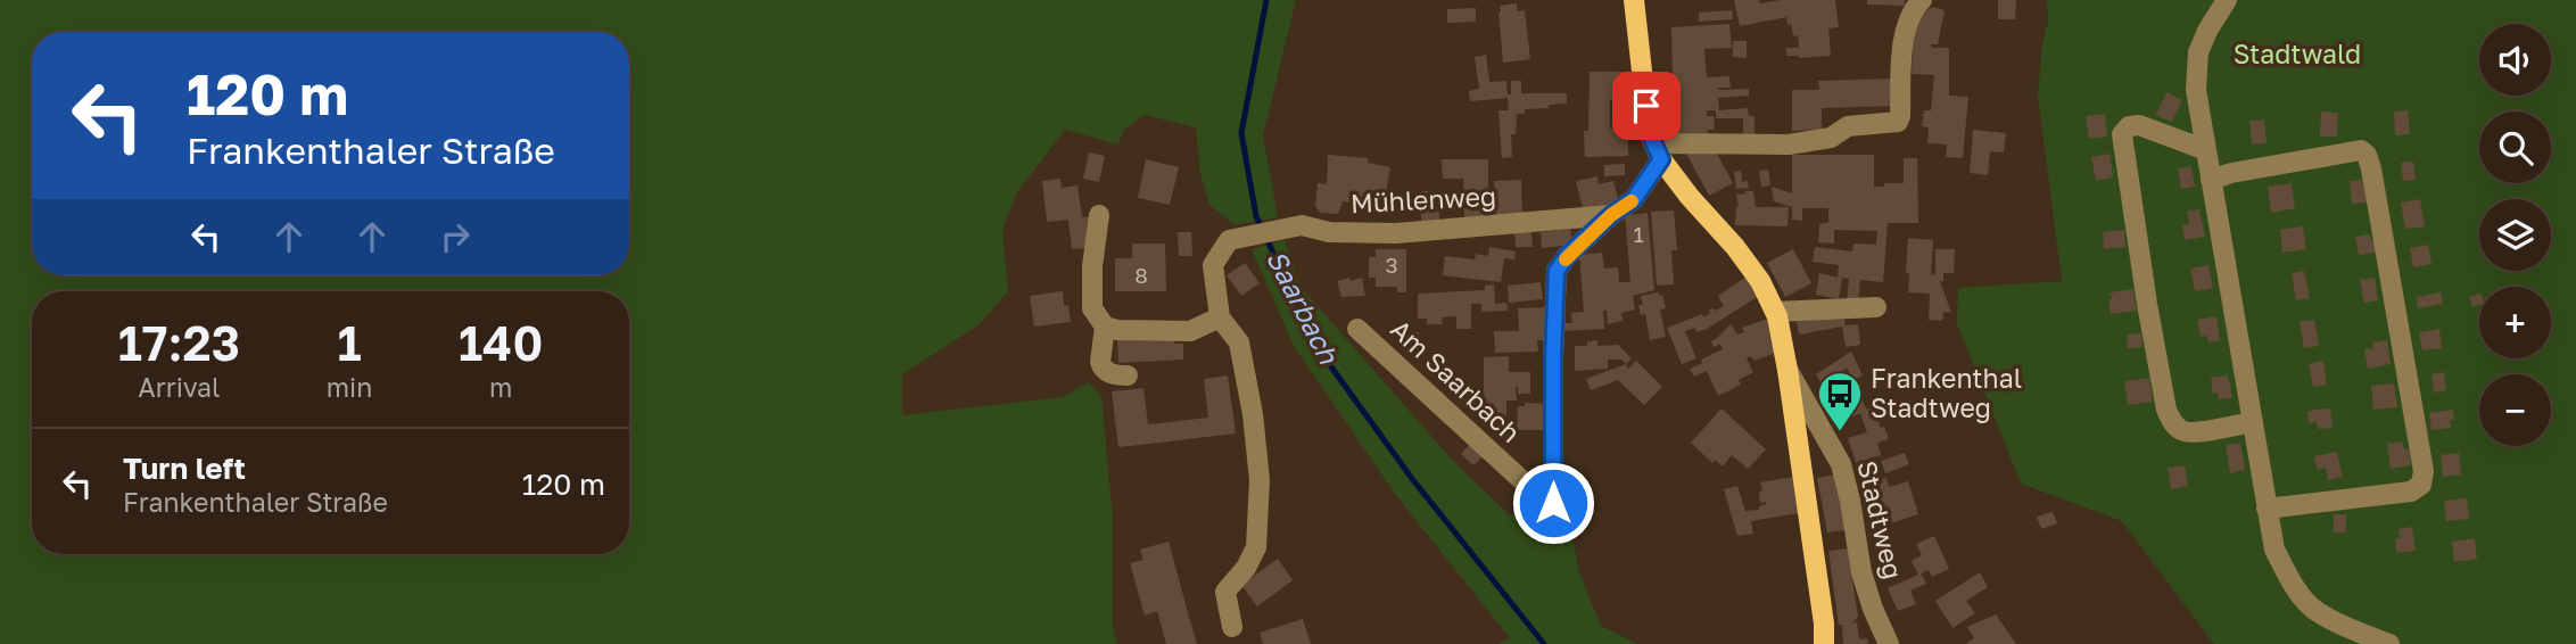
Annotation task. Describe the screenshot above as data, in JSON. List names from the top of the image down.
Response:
{
  "streets": {
    "street": ["Mühlenweg", "Am Saarbach", "Stadtweg"]
  },
  "crossings": [
    ["Mühlenweg", "Am Saarbach"]
  ],
  "water": ["Saarbach"],
  "parks": ["Stadtwald"],
  "places": {
    "bus stop": ["Frankenthal Stadtweg"]
  },
  "house_numbers": ["1", "3", "8"],
  "page": {
    "map_buttons": ["+", "−"],
    "turn": ["120 m", "Frankenthaler Straße"],
    "eta": [
      "17:23",
      "Arrival",
      "1",
      "min",
      "140",
      "m"
    ],
    "list": [
      {
        "name": "Turn left",
        "note": "Frankenthaler Straße",
        "value": "120 m"
      }
    ]
  }
}
